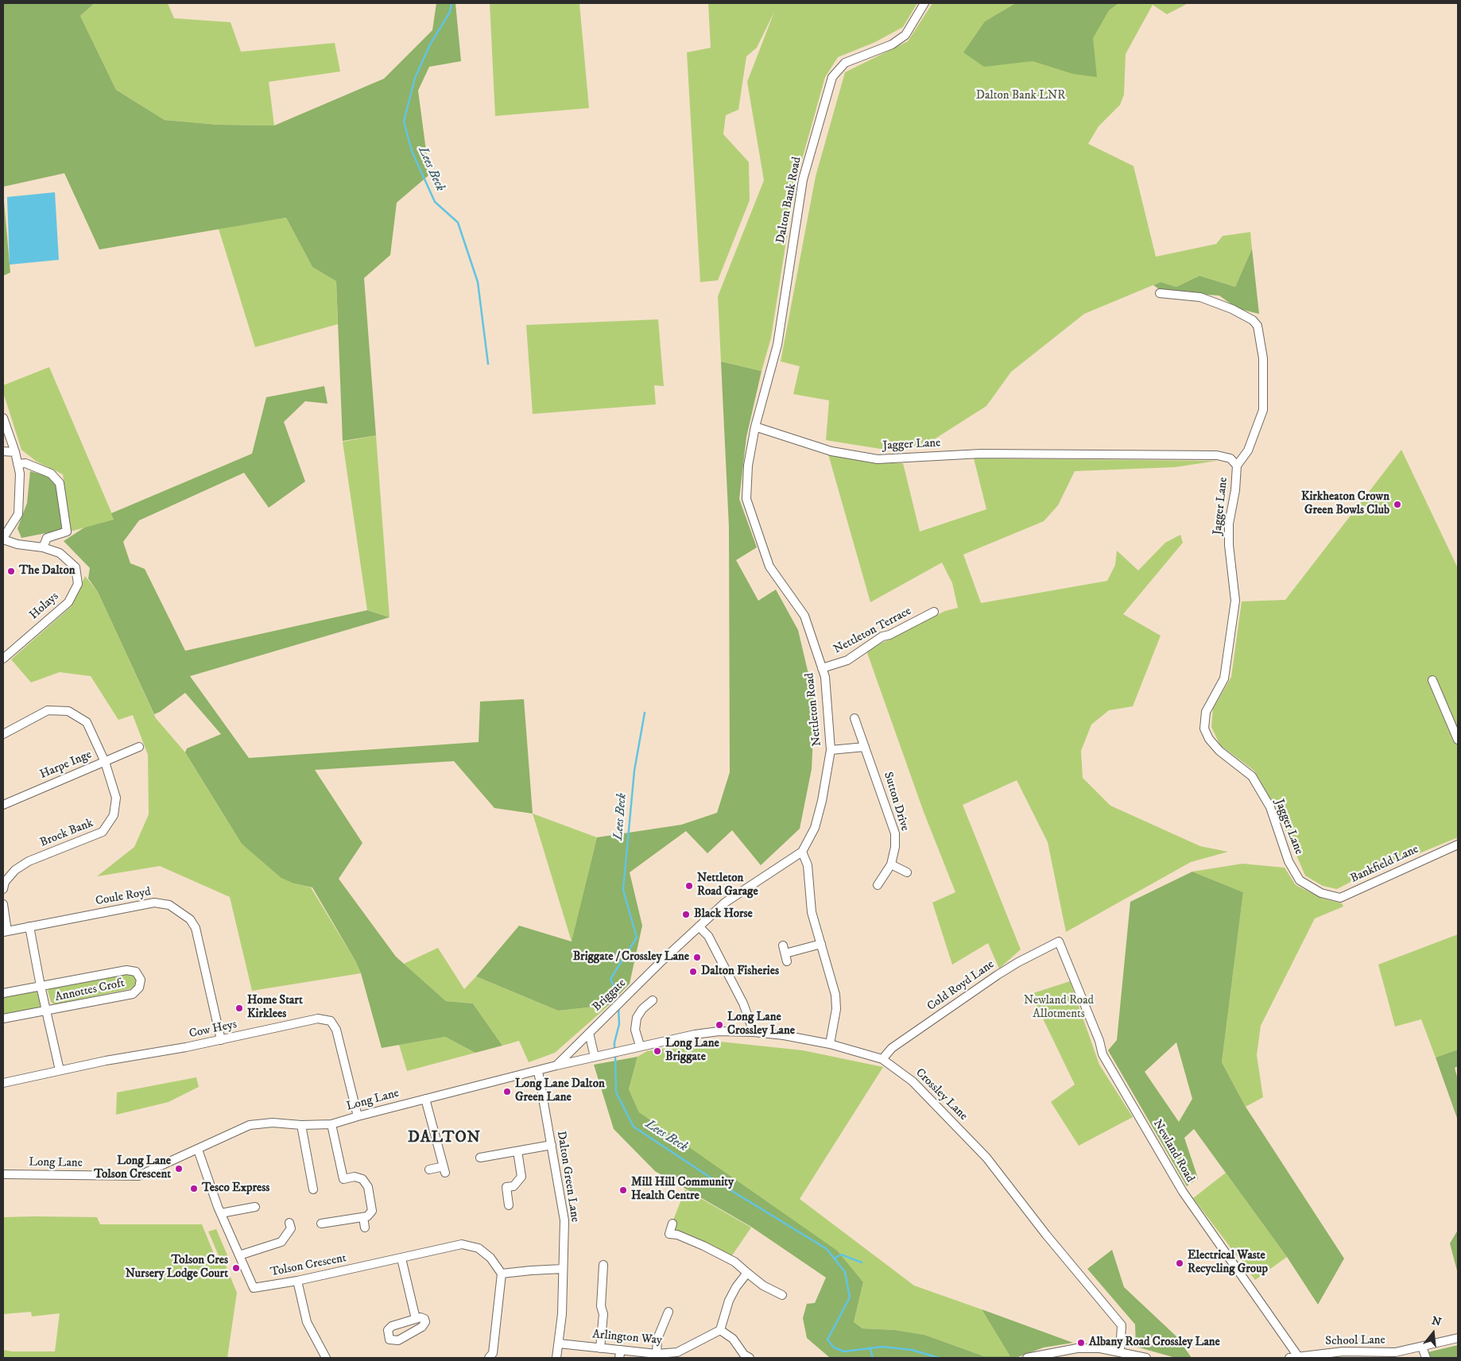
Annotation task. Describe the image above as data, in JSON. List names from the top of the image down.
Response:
{
  "streets": {
    "street": [
      "Dalton Bank Road",
      "Jagger Lane",
      "Holays",
      "Nettleton Terrace",
      "Nettleton Road",
      "Harpe Inge",
      "Sutton Drive",
      "Brock Bank",
      "Bankfield Lane",
      "Coule Royd",
      "Cold Royd Lane",
      "Annottes Croft",
      "Briggate",
      "Cow Heys",
      "Crossley Lane",
      "Long Lane",
      "Newland Road",
      "Dalton Green Lane",
      "Tolson Crescent",
      "Arlington Way",
      "School Lane"
    ]
  },
  "crossings": [
    ["Dalton Bank Road", "Jagger Lane"],
    ["Dalton Bank Road", "Nettleton Road"],
    ["Jagger Lane", "Nettleton Road"],
    ["Jagger Lane", "Bankfield Lane"],
    ["Nettleton Terrace", "Nettleton Road"],
    ["Harpe Inge", "Brock Bank"],
    ["Coule Royd", "Cow Heys"],
    ["Cold Royd Lane", "Crossley Lane"],
    ["Cold Royd Lane", "Newland Road"],
    ["Briggate", "Long Lane"],
    ["Cow Heys", "Long Lane"],
    ["Crossley Lane", "Long Lane"],
    ["Long Lane", "Dalton Green Lane"],
    ["Long Lane", "Tolson Crescent"],
    ["Newland Road", "School Lane"],
    ["Dalton Green Lane", "Arlington Way"]
  ],
  "districts": ["DALTON"],
  "water": ["Lees Beck"],
  "parks": ["Dalton Bank LNR", "Newland Road Allotments"],
  "places": [
    "Kirkheaton Crown Green Bowls Club",
    "The Dalton",
    "Nettleton Road Garage",
    "Black Horse",
    "Briggate / Crossley Lane",
    "Dalton Fisheries",
    "Home Start Kirklees",
    "Long Lane Crossley Lane",
    "Long Lane Briggate",
    "Long Lane Dalton Green Lane",
    "Long Lane Tolson Crescent",
    "Tesco Express",
    "Mill Hill Community Health Centre",
    "Electrical Waste Recycling Group",
    "Tolson Cres Nursery Lodge Court",
    "Albany Road Crossley Lane"
  ],
  "north": "top"
}
